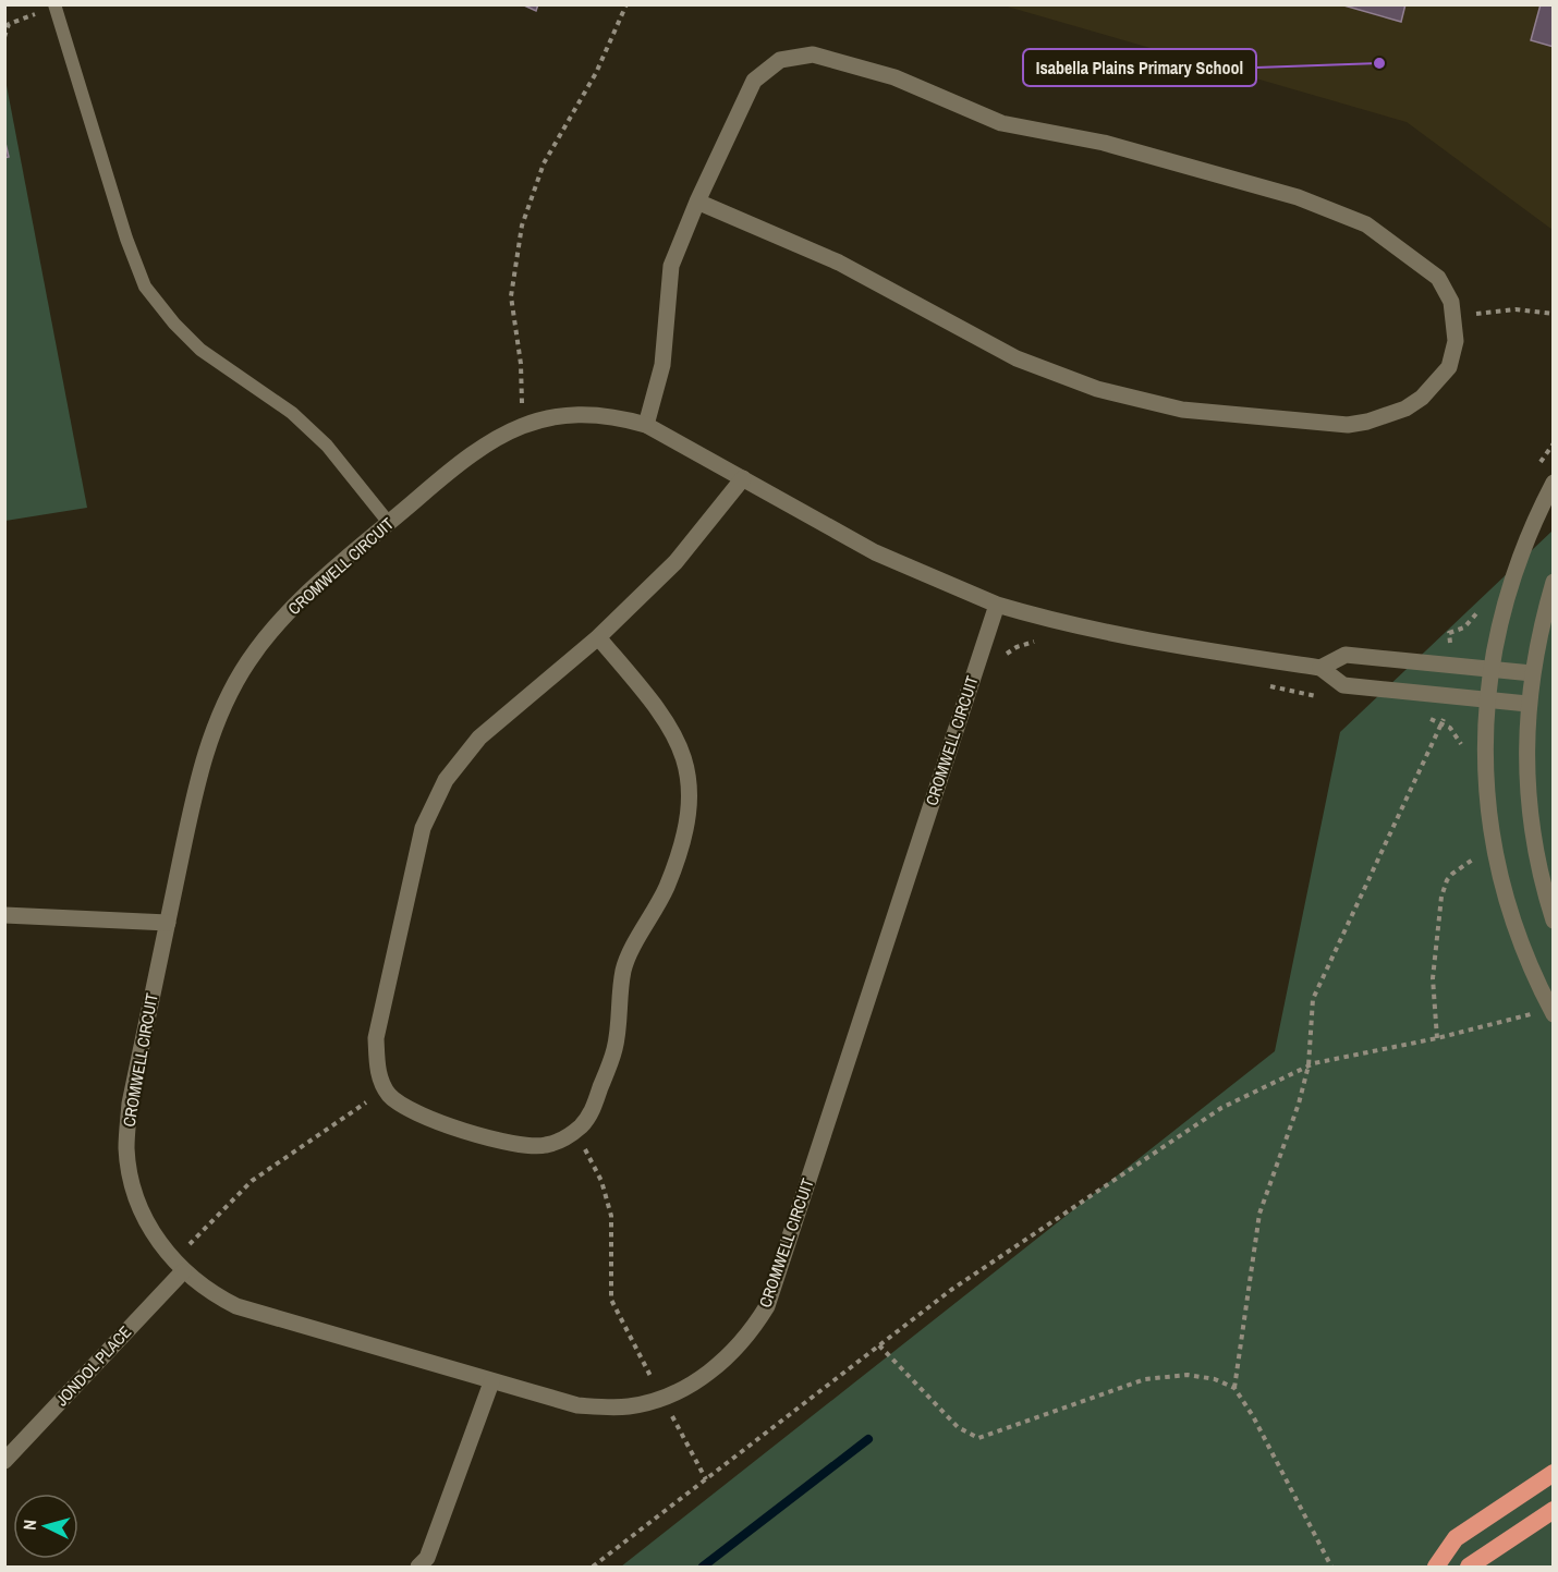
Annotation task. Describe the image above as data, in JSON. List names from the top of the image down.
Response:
{
  "streets": {
    "street": ["CROMWELL CIRCUIT", "JONDOL PLACE"]
  },
  "crossings": [
    ["CROMWELL CIRCUIT", "JONDOL PLACE"]
  ],
  "places": ["Isabella Plains Primary School"],
  "north": "left"
}
